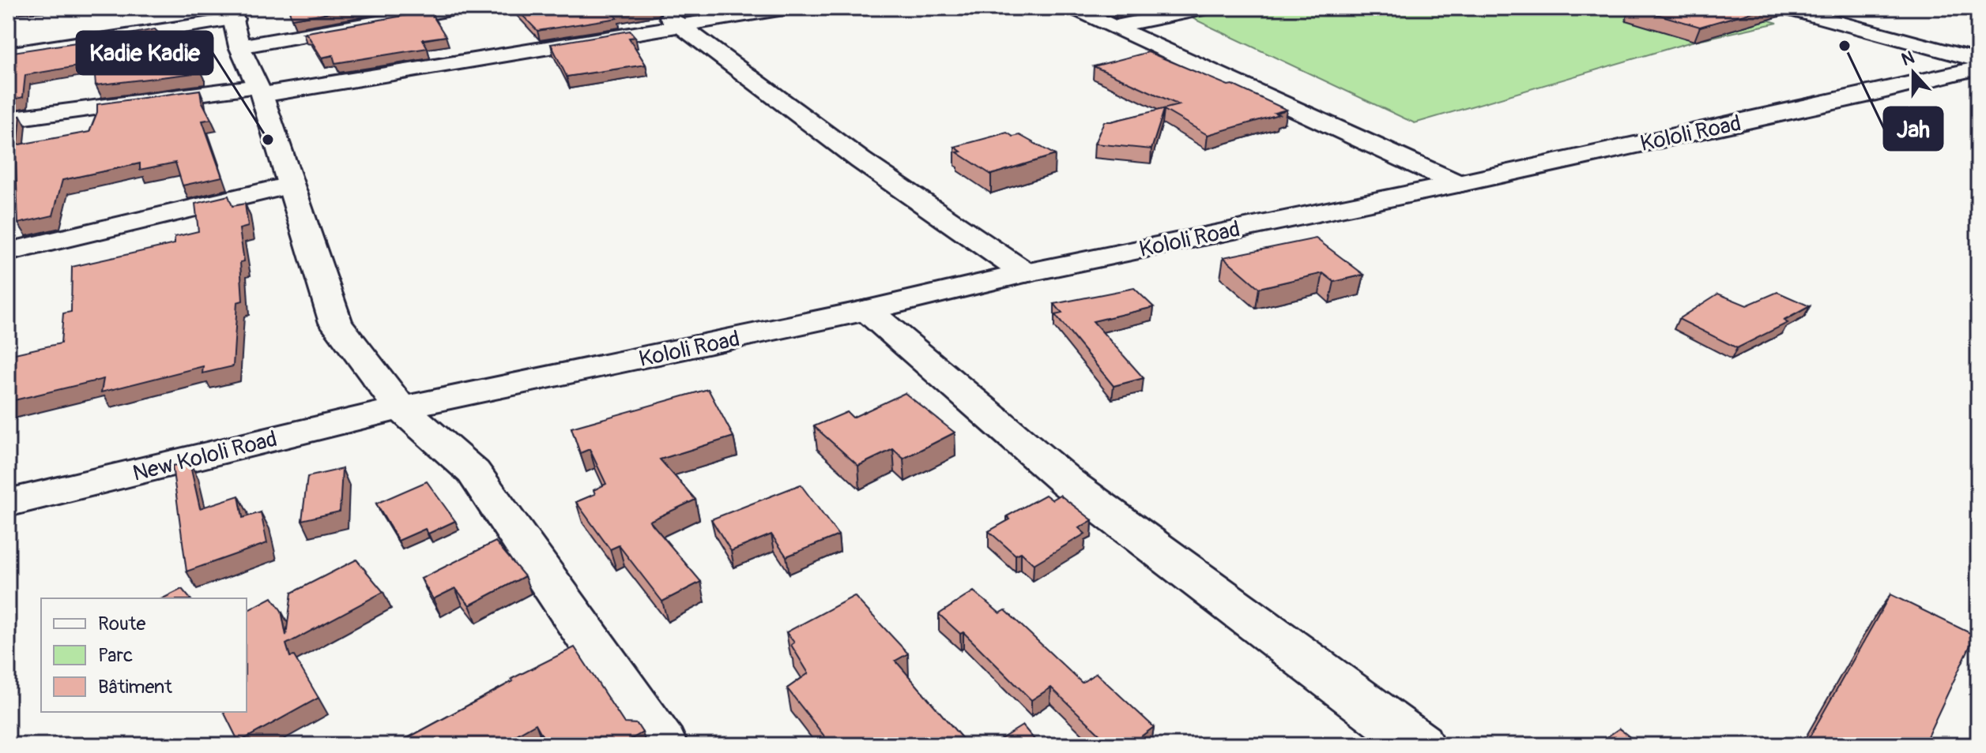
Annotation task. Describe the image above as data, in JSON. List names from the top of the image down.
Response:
{
  "streets": {
    "street": ["Kololi Road", "New Kololi Road"]
  },
  "crossings": [
    ["Kololi Road", "New Kololi Road"]
  ],
  "places": ["Jah", "Kadie Kadie"],
  "legend": ["Route", "Parc", "Bâtiment"],
  "north": "top"
}
